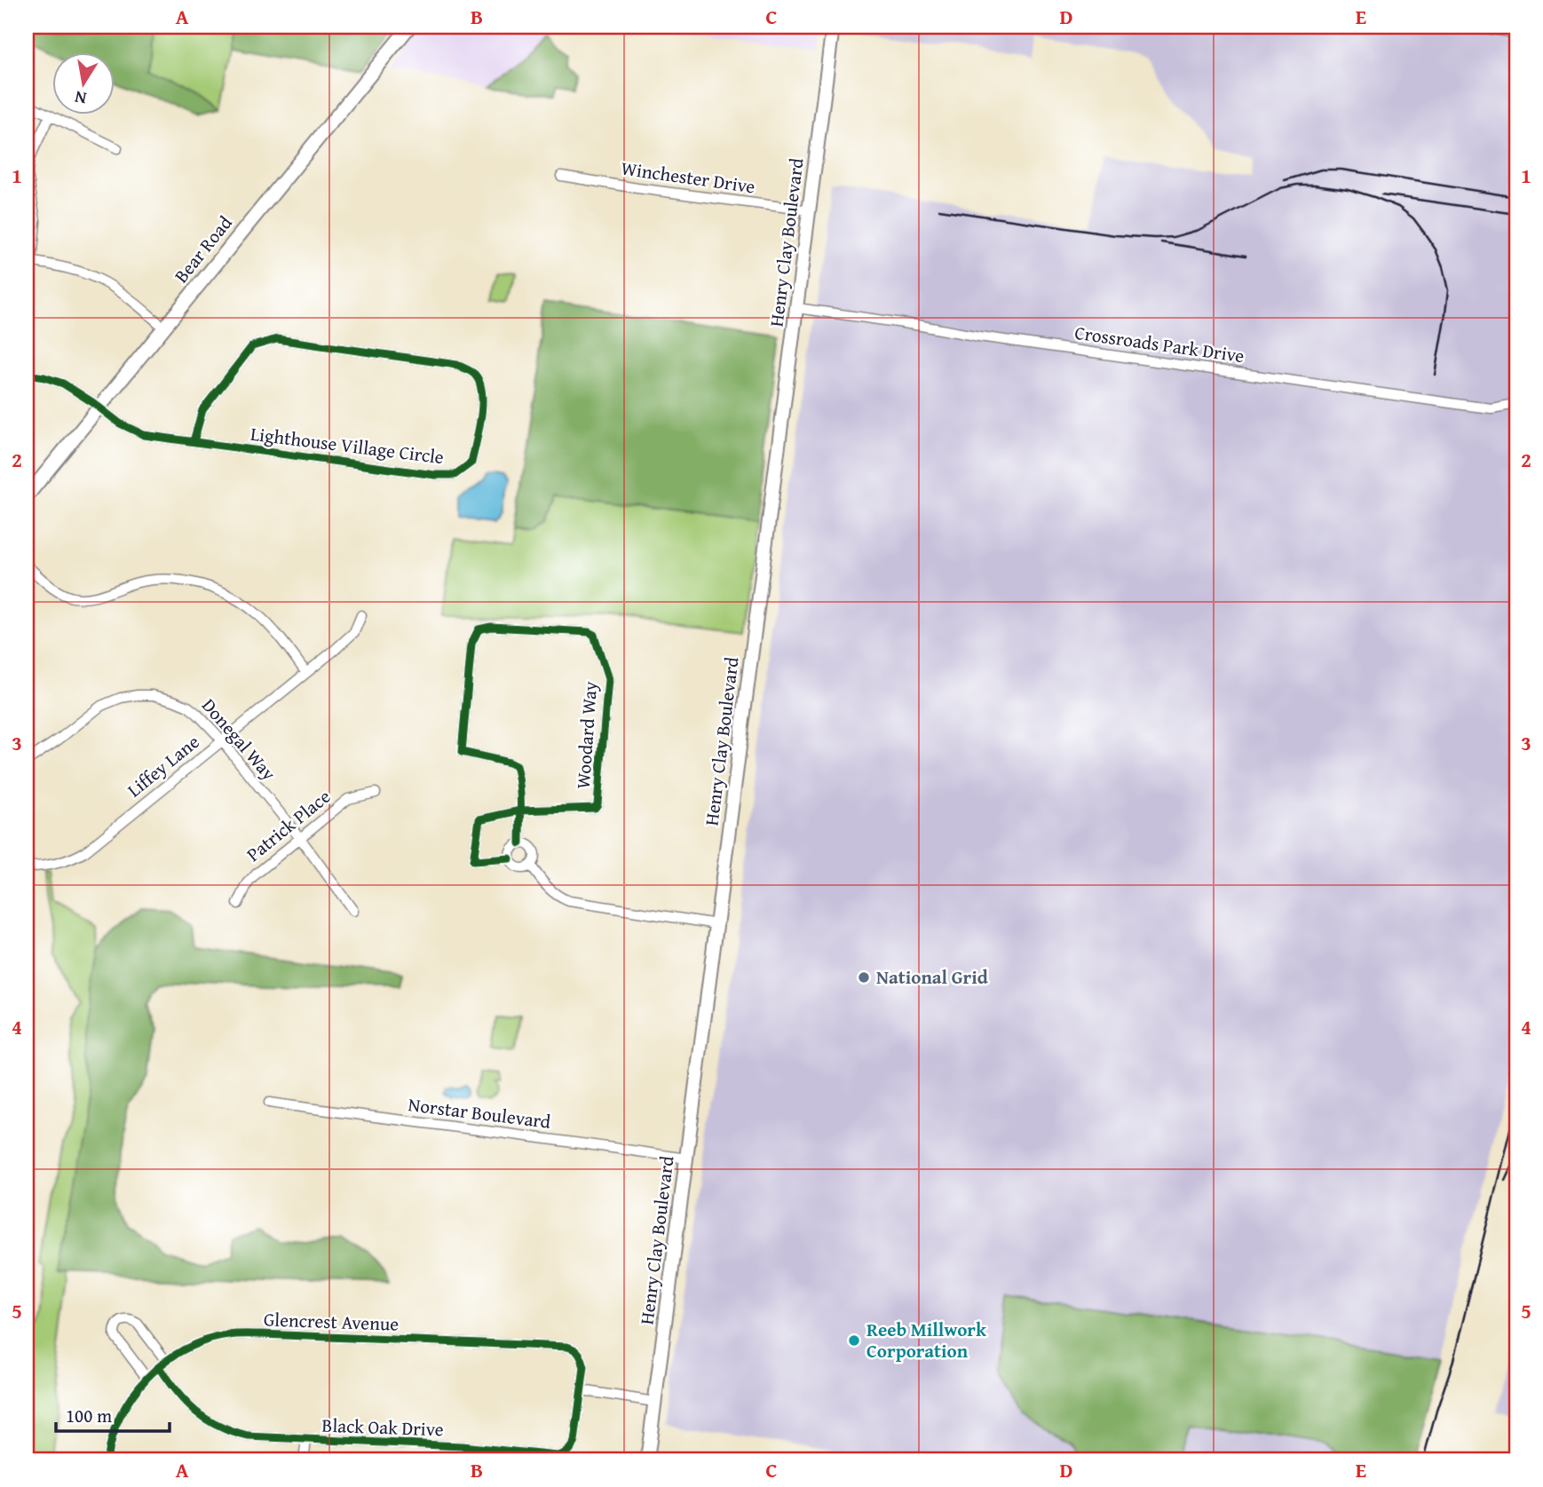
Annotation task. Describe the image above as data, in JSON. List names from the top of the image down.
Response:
{
  "streets": {
    "main road": ["Henry Clay Boulevard", "Bear Road"],
    "street": [
      "Winchester Drive",
      "Crossroads Park Drive",
      "Lighthouse Village Circle",
      "Woodard Way",
      "Donegal Way",
      "Liffey Lane",
      "Patrick Place",
      "Norstar Boulevard",
      "Glencrest Avenue",
      "Black Oak Drive"
    ]
  },
  "crossings": [
    ["Winchester Drive", "Henry Clay Boulevard"],
    ["Henry Clay Boulevard", "Crossroads Park Drive"],
    ["Henry Clay Boulevard", "Woodard Way"],
    ["Henry Clay Boulevard", "Norstar Boulevard"],
    ["Bear Road", "Lighthouse Village Circle"],
    ["Donegal Way", "Liffey Lane"],
    ["Donegal Way", "Patrick Place"],
    ["Glencrest Avenue", "Black Oak Drive"]
  ],
  "places": ["National Grid", "Reeb Millwork Corporation"],
  "scale_bar": "100 m",
  "north": "bottom",
  "grid": {
    "columns": [
      "A",
      "B",
      "C",
      "D",
      "E"
    ],
    "rows": [
      "1",
      "2",
      "3",
      "4",
      "5"
    ]
  }
}
